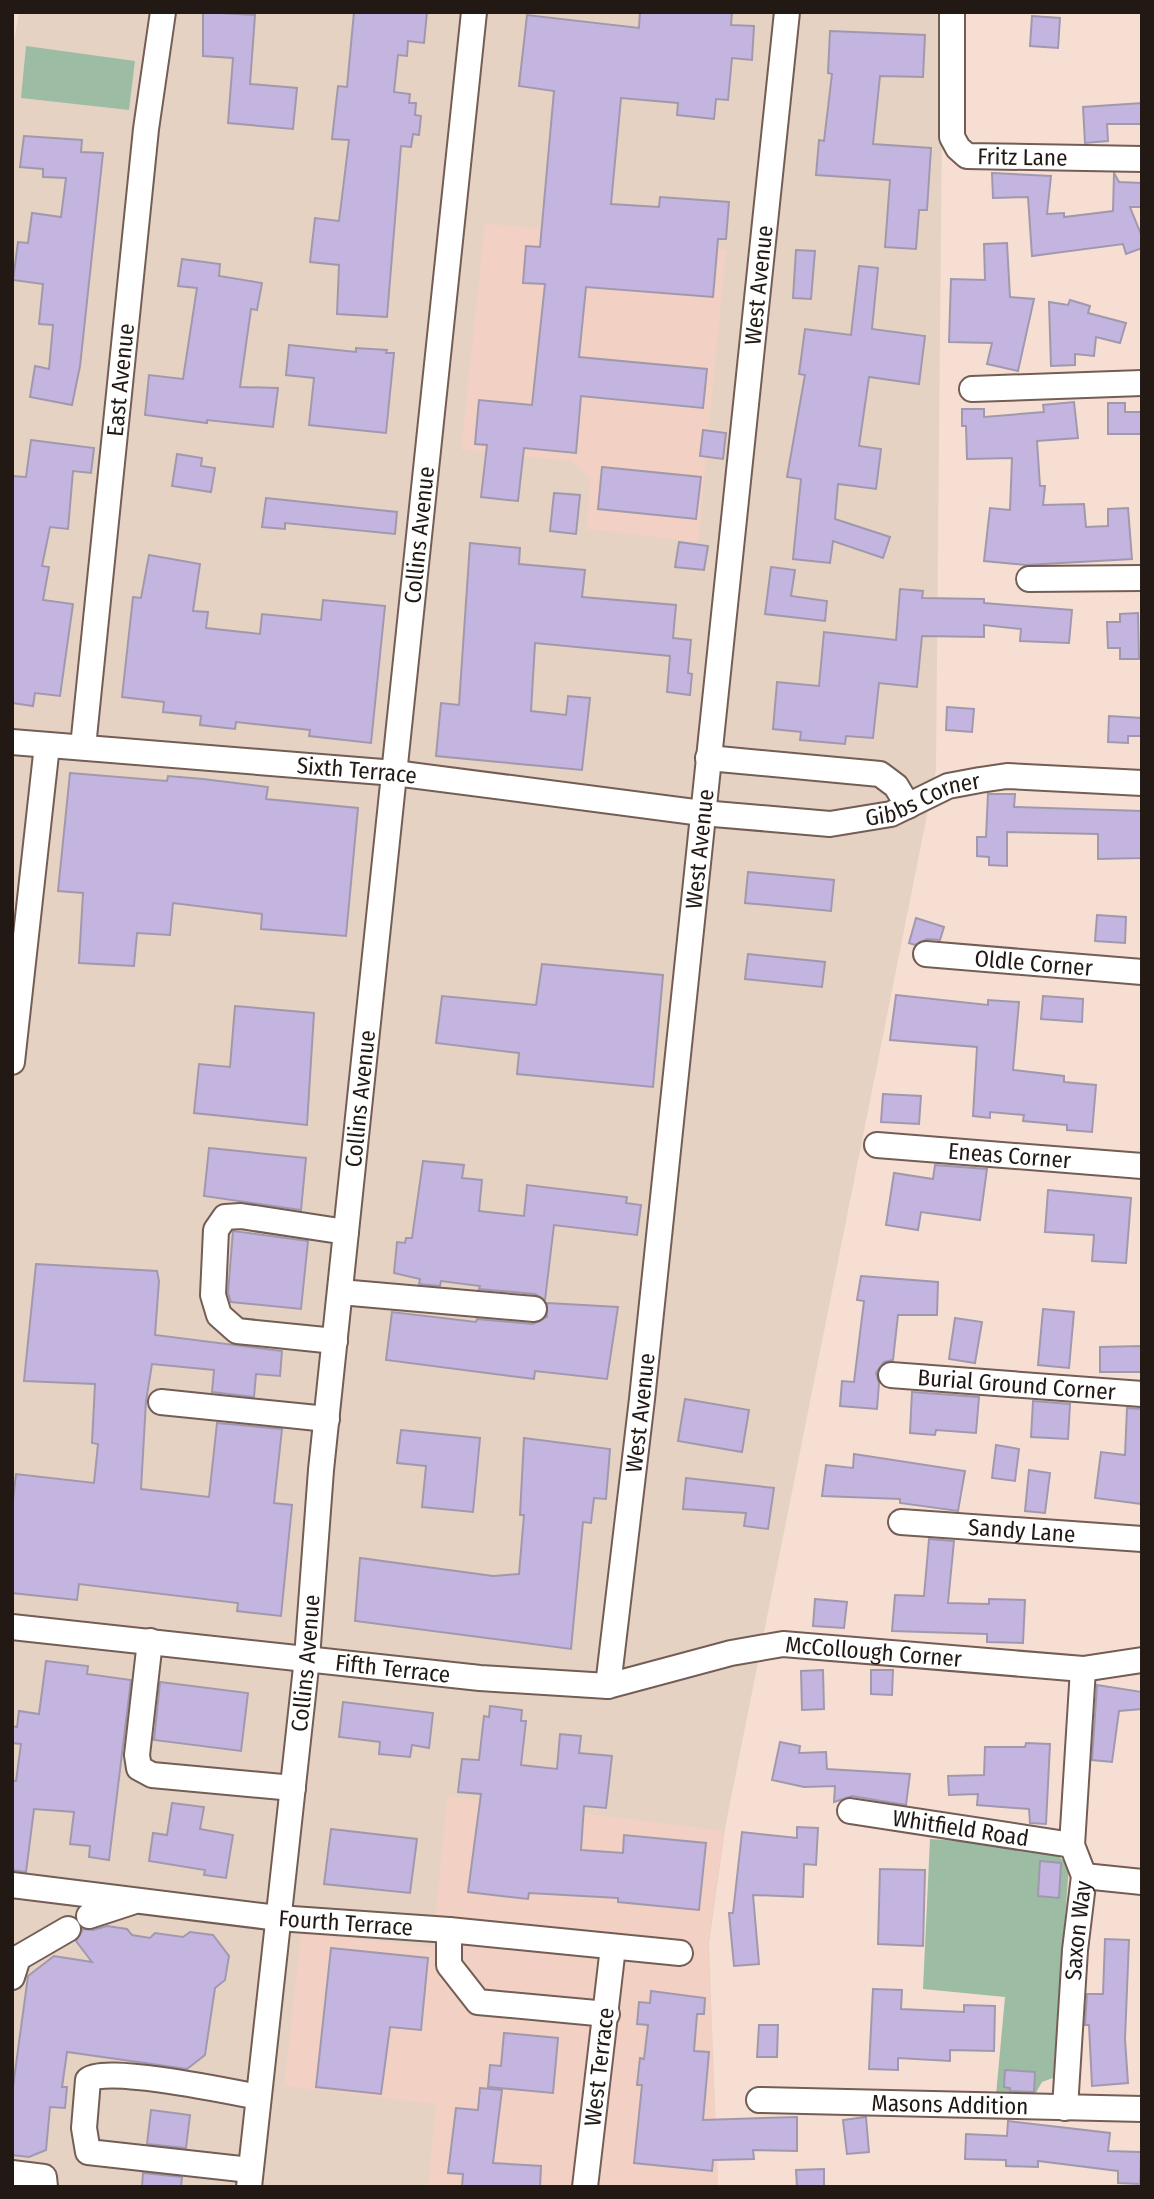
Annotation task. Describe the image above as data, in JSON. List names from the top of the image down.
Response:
{
  "streets": {
    "street": [
      "Fritz Lane",
      "West Avenue",
      "East Avenue",
      "Collins Avenue",
      "Sixth Terrace",
      "Gibbs Corner",
      "Oldle Corner",
      "Eneas Corner",
      "Burial Ground Corner",
      "Sandy Lane",
      "McCollough Corner",
      "Fifth Terrace",
      "Whitfield Road",
      "Fourth Terrace",
      "Saxon Way",
      "West Terrace",
      "Masons Addition"
    ]
  },
  "crossings": [
    ["West Avenue", "Sixth Terrace"],
    ["West Avenue", "Gibbs Corner"],
    ["West Avenue", "McCollough Corner"],
    ["West Avenue", "Fifth Terrace"],
    ["East Avenue", "Sixth Terrace"],
    ["Collins Avenue", "Sixth Terrace"],
    ["Collins Avenue", "Fifth Terrace"],
    ["Collins Avenue", "Fourth Terrace"],
    ["Sixth Terrace", "Gibbs Corner"],
    ["McCollough Corner", "Fifth Terrace"],
    ["McCollough Corner", "Saxon Way"],
    ["Whitfield Road", "Saxon Way"],
    ["Fourth Terrace", "West Terrace"],
    ["Saxon Way", "Masons Addition"]
  ]
}
